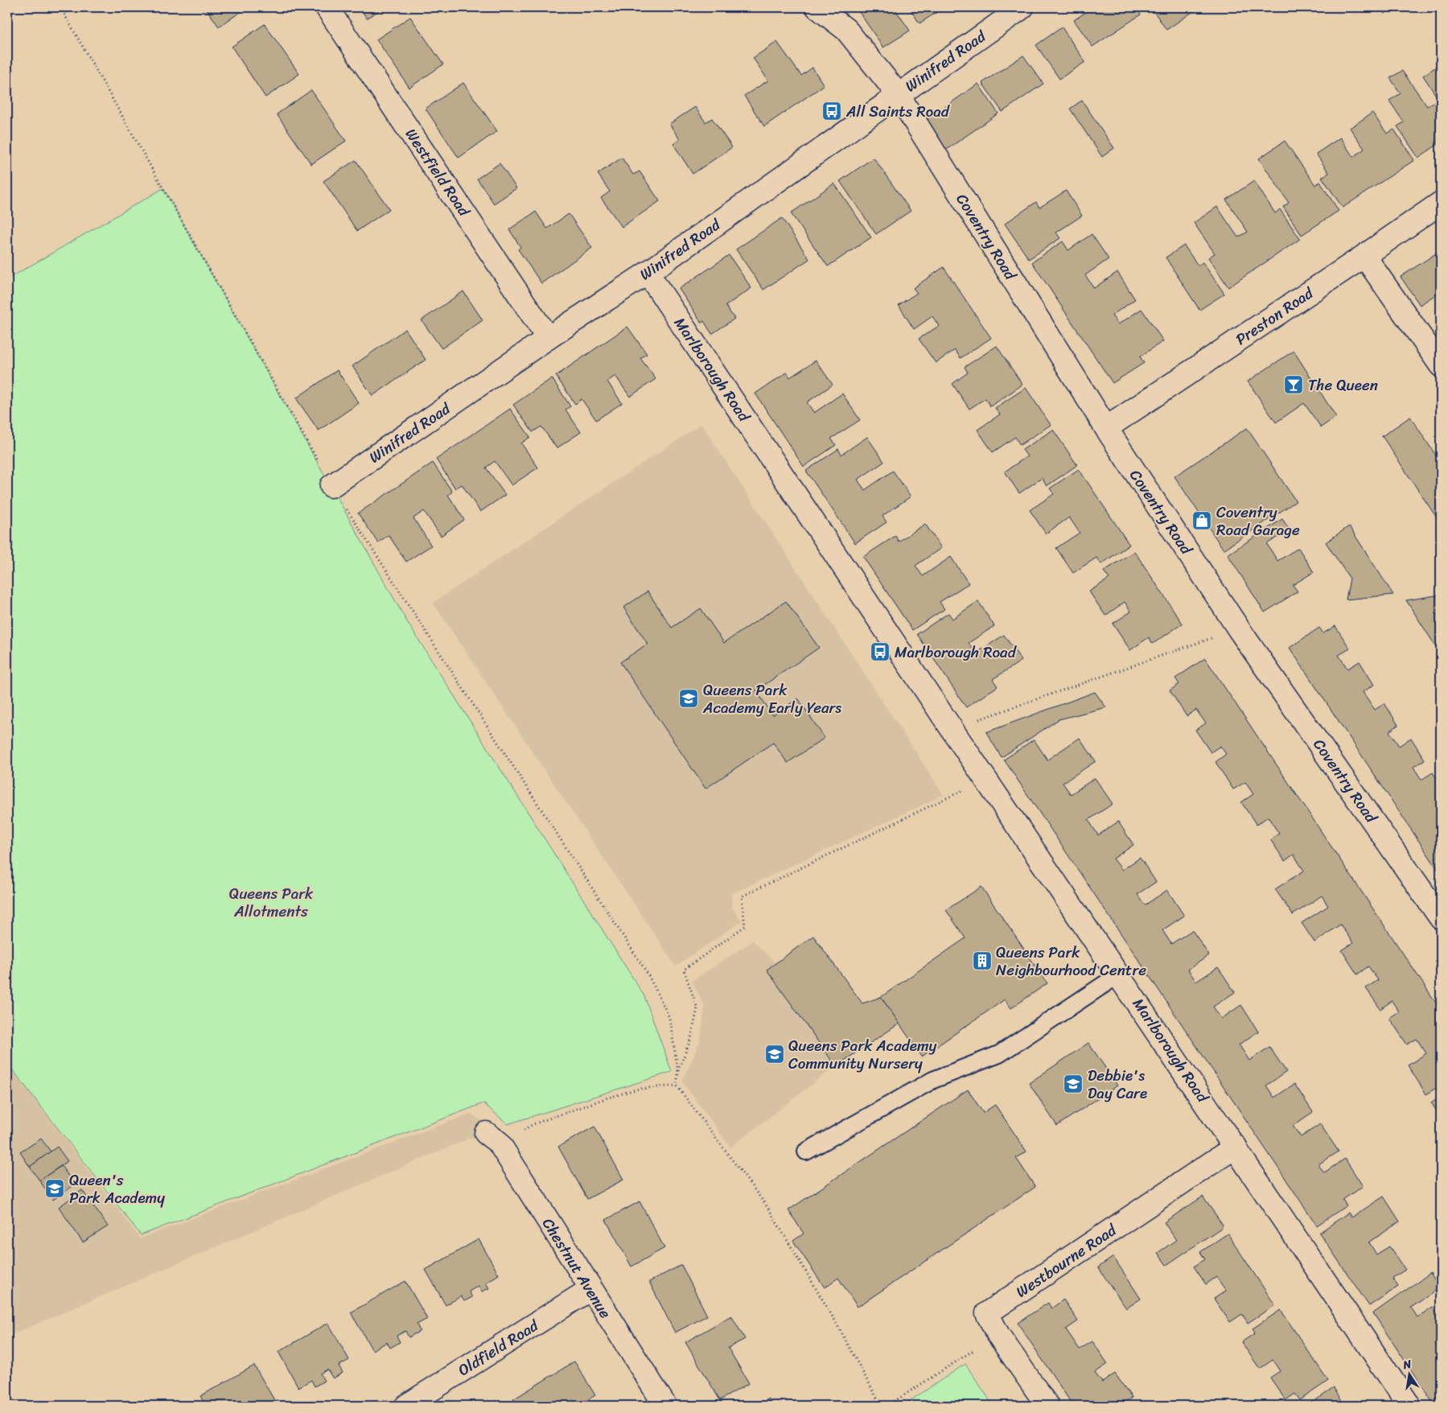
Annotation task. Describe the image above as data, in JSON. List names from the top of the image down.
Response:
{
  "streets": {
    "street": [
      "Winifred Road",
      "Westfield Road",
      "Coventry Road",
      "Preston Road",
      "Marlborough Road",
      "Westbourne Road",
      "Chestnut Avenue",
      "Oldfield Road"
    ]
  },
  "crossings": [
    ["Winifred Road", "Westfield Road"],
    ["Winifred Road", "Coventry Road"],
    ["Winifred Road", "Marlborough Road"],
    ["Coventry Road", "Preston Road"],
    ["Marlborough Road", "Westbourne Road"],
    ["Chestnut Avenue", "Oldfield Road"]
  ],
  "parks": ["Queens Park Allotments"],
  "places": {
    "bus stop": ["All Saints Road", "Marlborough Road"],
    "bar": ["The Queen"],
    "shop": ["Coventry Road Garage"],
    "school or university": [
      "Queens Park Academy Early Years",
      "Queens Park Academy Community Nursery",
      "Debbie's Day Care",
      "Queen's Park Academy"
    ],
    "building": ["Queens Park Neighbourhood Centre"]
  },
  "north": "top"
}
